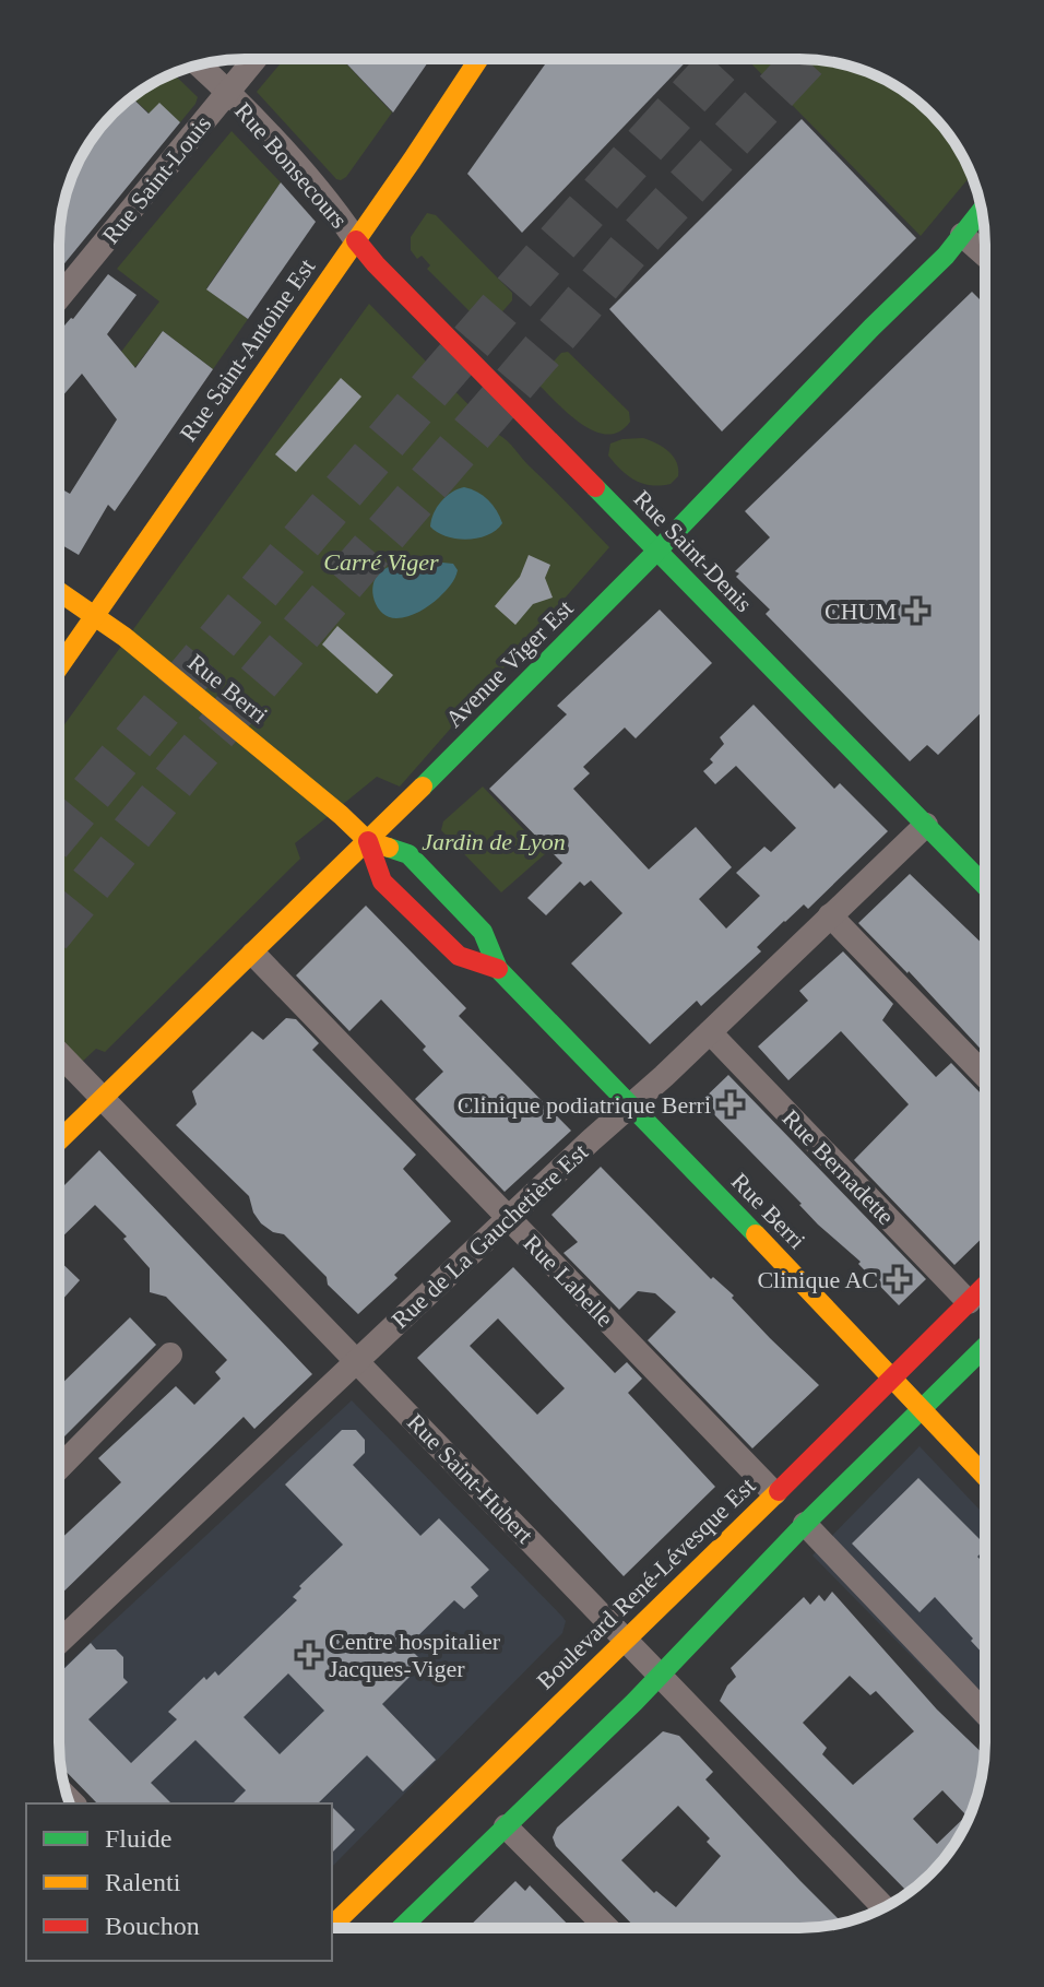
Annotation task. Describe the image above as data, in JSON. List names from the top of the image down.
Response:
{
  "streets": {
    "main road": [
      "Rue Saint-Antoine Est",
      "Rue Saint-Denis",
      "Avenue Viger Est",
      "Rue Berri",
      "Boulevard René-Lévesque Est"
    ],
    "street": [
      "Rue Bonsecours",
      "Rue Saint-Louis",
      "Rue Bernadette",
      "Rue de La Gauchetière Est",
      "Rue Labelle",
      "Rue Saint-Hubert"
    ]
  },
  "crossings": [
    ["Rue Bonsecours", "Rue Saint-Louis"],
    ["Rue Bonsecours", "Rue Saint-Antoine Est"],
    ["Rue Bonsecours", "Rue Saint-Denis"],
    ["Rue Saint-Antoine Est", "Rue Saint-Denis"],
    ["Rue Saint-Antoine Est", "Rue Berri"],
    ["Rue Saint-Denis", "Avenue Viger Est"],
    ["Rue Saint-Denis", "Rue de La Gauchetière Est"],
    ["Avenue Viger Est", "Rue Berri"],
    ["Avenue Viger Est", "Rue Labelle"],
    ["Avenue Viger Est", "Rue Saint-Hubert"],
    ["Rue Berri", "Rue de La Gauchetière Est"],
    ["Rue Berri", "Boulevard René-Lévesque Est"],
    ["Rue Bernadette", "Rue de La Gauchetière Est"],
    ["Rue Bernadette", "Boulevard René-Lévesque Est"],
    ["Rue de La Gauchetière Est", "Rue Labelle"],
    ["Rue de La Gauchetière Est", "Rue Saint-Hubert"],
    ["Rue Labelle", "Boulevard René-Lévesque Est"],
    ["Rue Saint-Hubert", "Boulevard René-Lévesque Est"]
  ],
  "parks": ["Carré Viger", "Jardin de Lyon"],
  "places": {
    "health": [
      "CHUM",
      "Clinique podiatrique Berri",
      "Clinique AC",
      "Centre hospitalier Jacques-Viger"
    ]
  },
  "legend": ["Fluide", "Ralenti", "Bouchon"]
}
